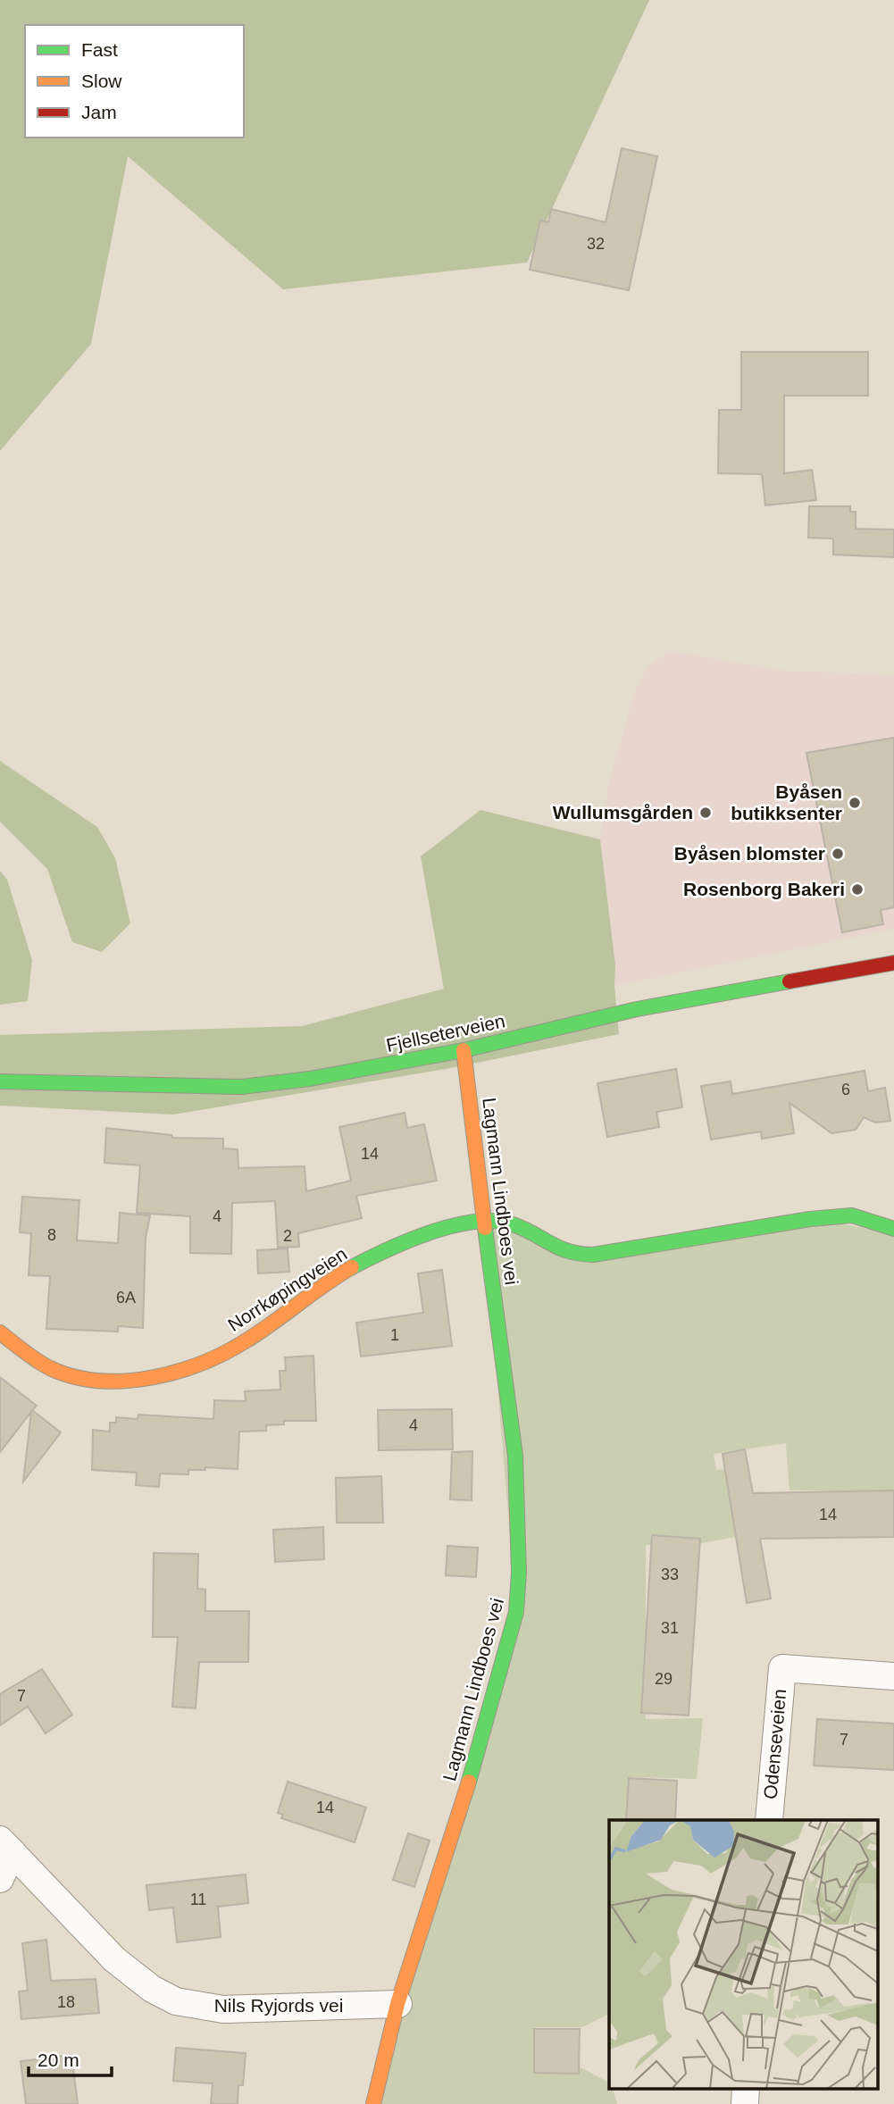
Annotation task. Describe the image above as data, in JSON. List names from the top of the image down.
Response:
{
  "streets": {
    "street": [
      "Fjellseterveien",
      "Lagmann Lindboes vei",
      "Norrkøpingveien",
      "Odenseveien",
      "Nils Ryjords vei"
    ]
  },
  "crossings": [
    ["Fjellseterveien", "Lagmann Lindboes vei"],
    ["Lagmann Lindboes vei", "Norrkøpingveien"],
    ["Lagmann Lindboes vei", "Nils Ryjords vei"]
  ],
  "places": [
    "Byåsen butikksenter",
    "Wullumsgården",
    "Byåsen blomster",
    "Rosenborg Bakeri"
  ],
  "house_numbers": [
    "32",
    "6",
    "14",
    "4",
    "8",
    "2",
    "6A",
    "1",
    "4",
    "14",
    "33",
    "31",
    "29",
    "7",
    "7",
    "14",
    "11",
    "18"
  ],
  "legend": ["Fast", "Slow", "Jam"],
  "scale_bar": "20 m"
}
